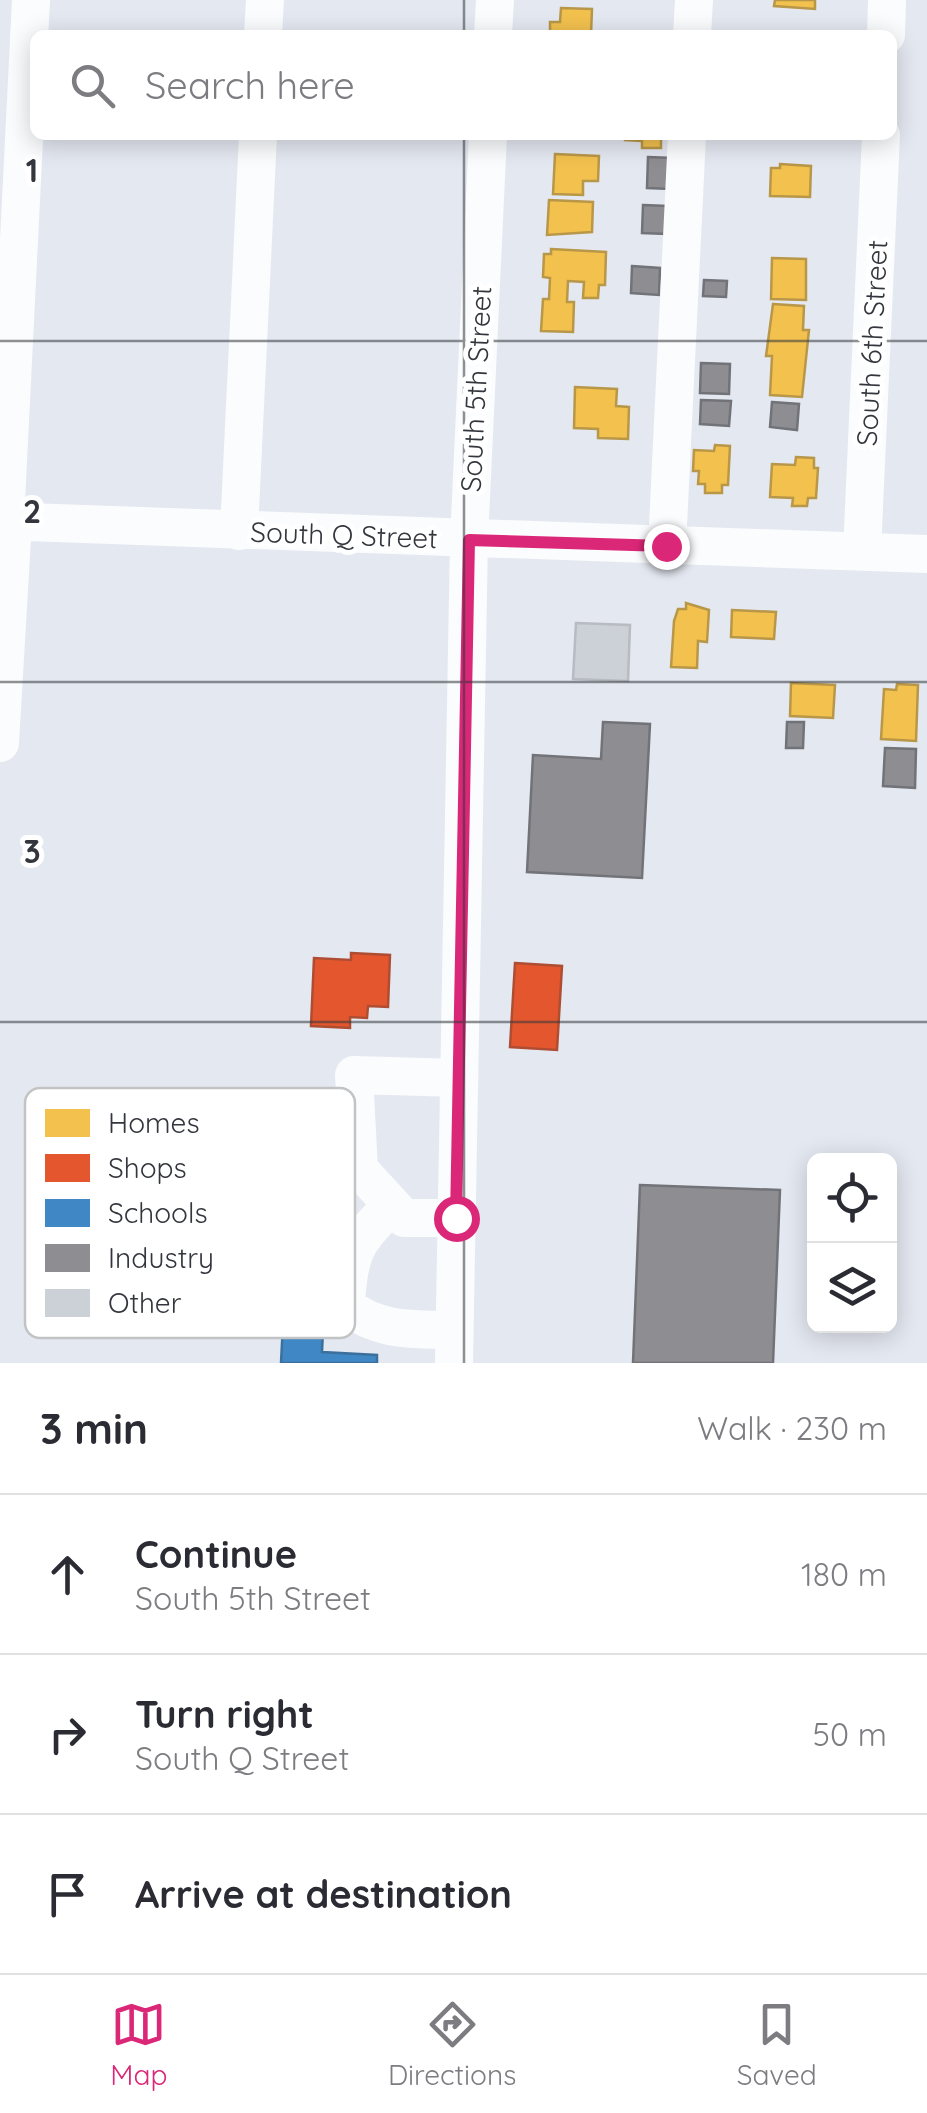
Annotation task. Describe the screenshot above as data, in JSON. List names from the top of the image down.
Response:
{
  "streets": {
    "street": ["South 6th Street", "South 5th Street", "South Q Street"]
  },
  "crossings": [
    ["South 6th Street", "South Q Street"],
    ["South 5th Street", "South Q Street"]
  ],
  "legend": [
    "Homes",
    "Shops",
    "Schools",
    "Industry",
    "Other"
  ],
  "page": {
    "search": "Search here",
    "heading": ["3 min", "Walk · 230 m"],
    "list": [
      ["Continue", "South 5th Street", "180 m"],
      ["Turn right", "South Q Street", "50 m"],
      "Arrive at destination"
    ],
    "nav": ["Map", "Directions", "Saved"]
  },
  "grid": {
    "rows": ["1", "2", "3"]
  }
}
